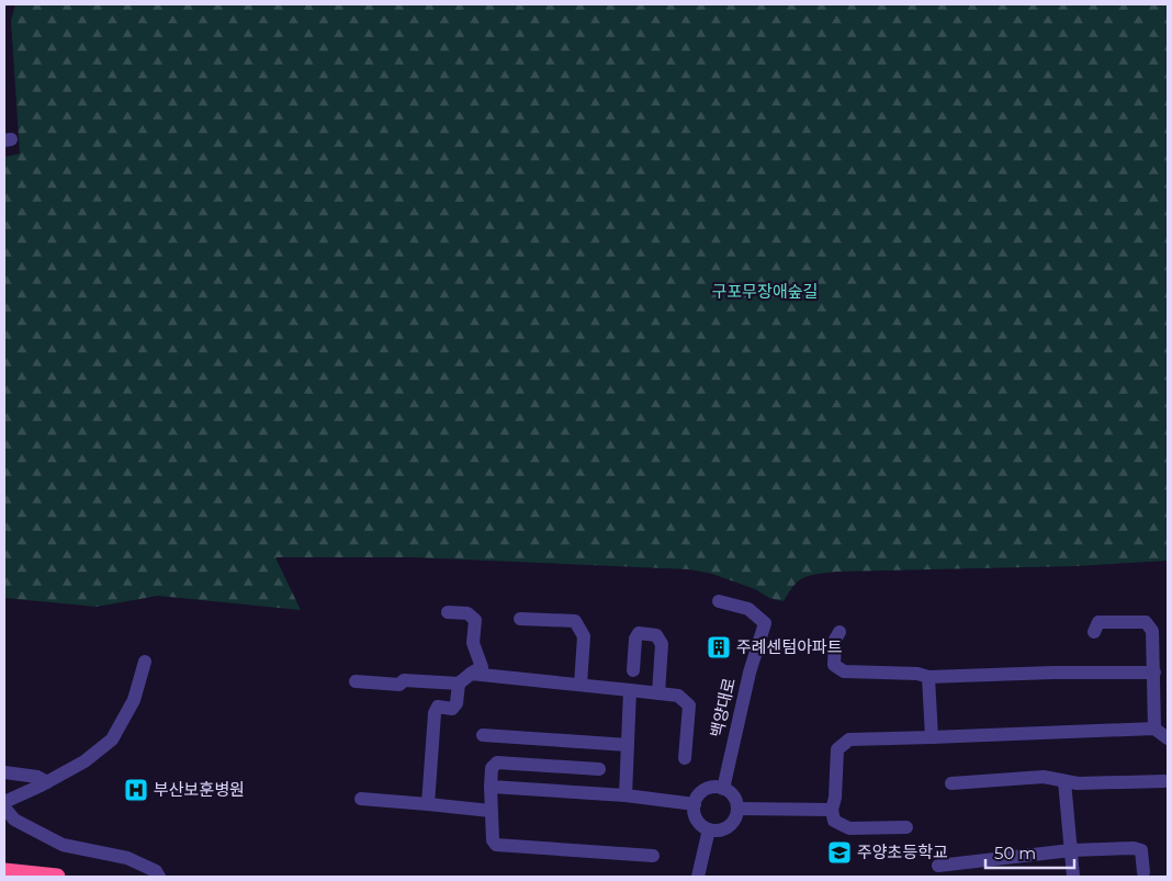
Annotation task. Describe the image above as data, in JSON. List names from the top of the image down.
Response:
{
  "streets": {
    "street": ["백양대로"]
  },
  "parks": ["구포무장애숲길"],
  "places": {
    "building": ["주례센텀아파트"],
    "hospital": ["부산보훈병원"],
    "school or university": ["주양초등학교"]
  },
  "scale_bar": "50 m"
}
